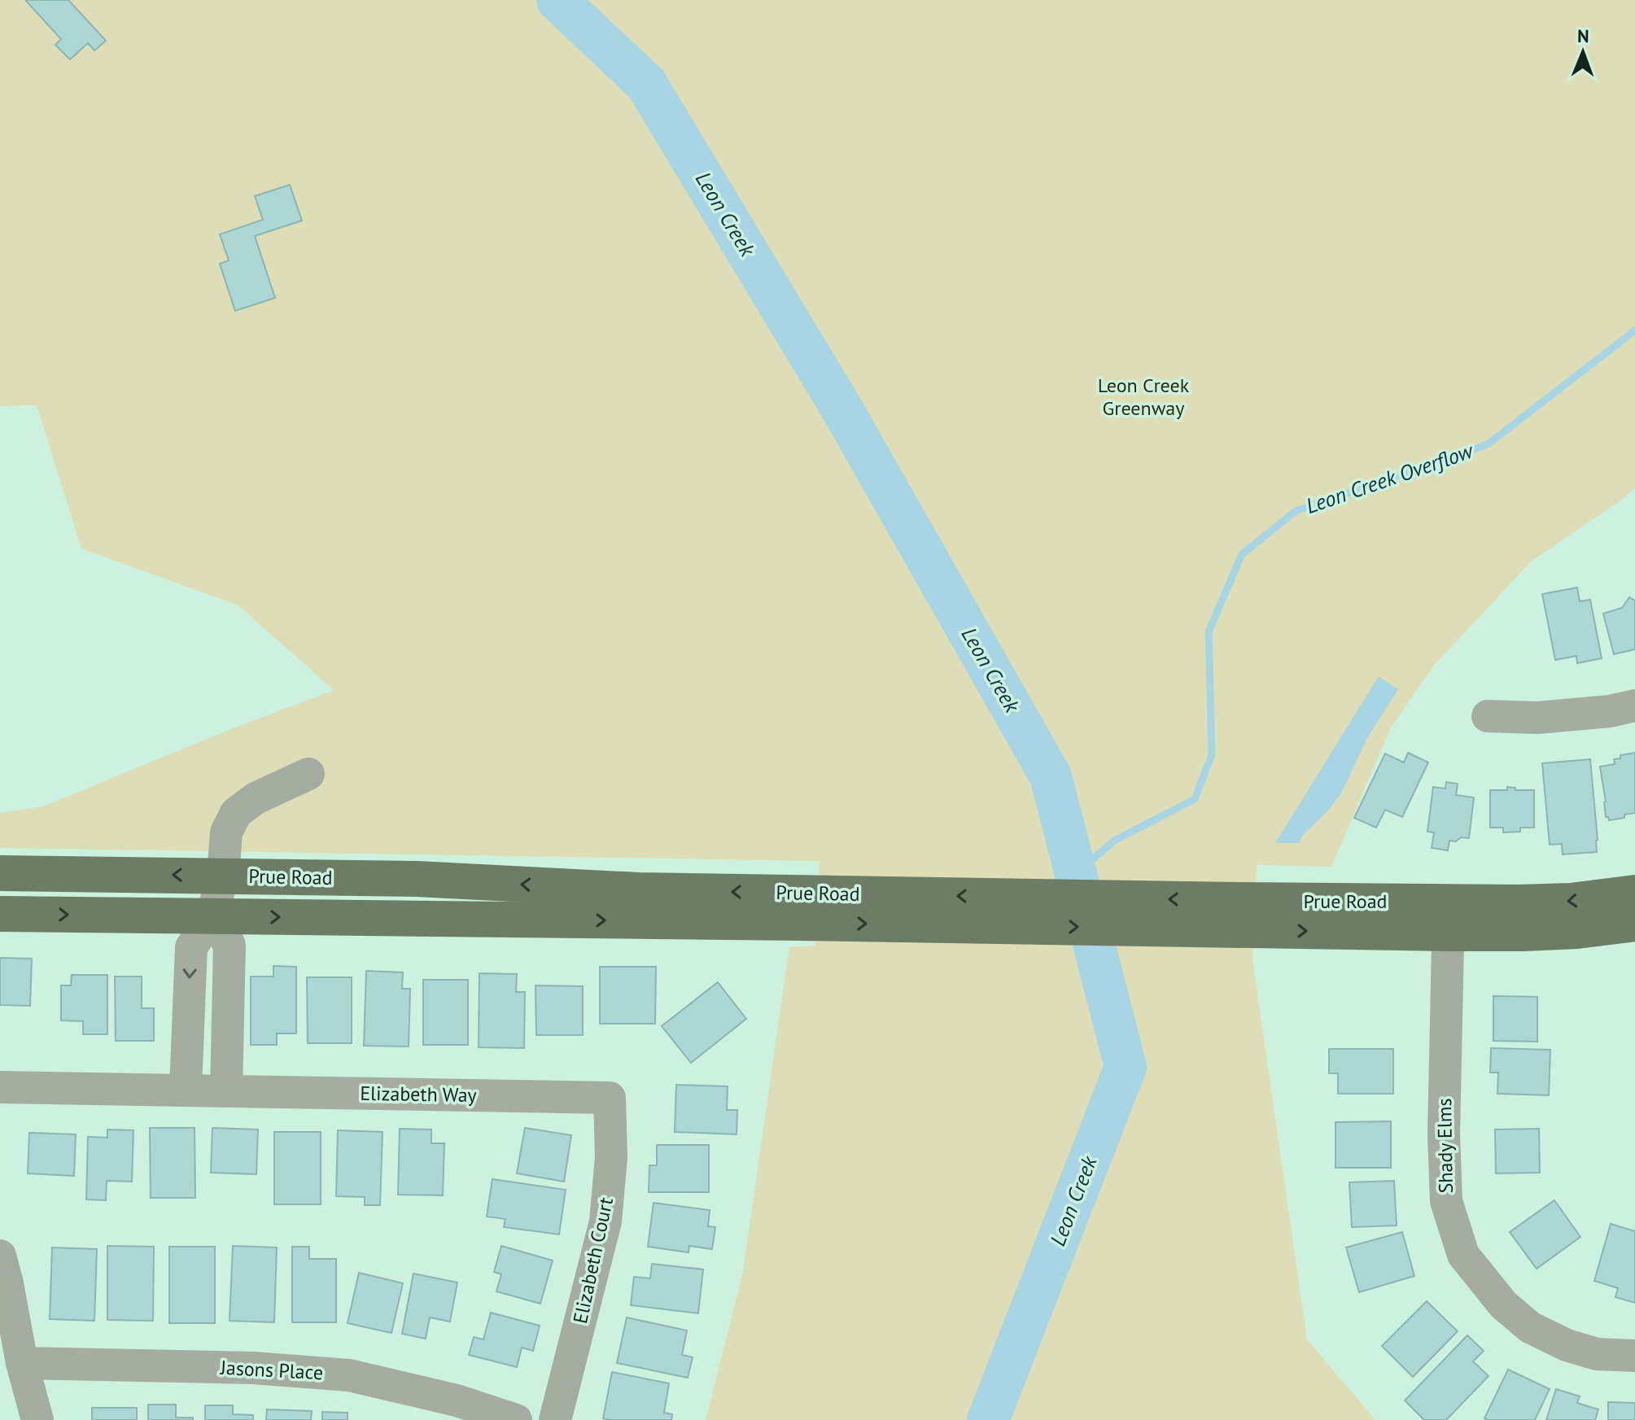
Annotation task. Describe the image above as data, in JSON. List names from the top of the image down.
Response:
{
  "streets": {
    "main road": ["Prue Road"],
    "street": [
      "Elizabeth Way",
      "Shady Elms",
      "Elizabeth Court",
      "Jasons Place"
    ]
  },
  "crossings": [
    ["Prue Road", "Shady Elms"],
    ["Elizabeth Way", "Elizabeth Court"]
  ],
  "water": ["Leon Creek", "Leon Creek Overflow"],
  "parks": ["Leon Creek Greenway"],
  "north": "top"
}
